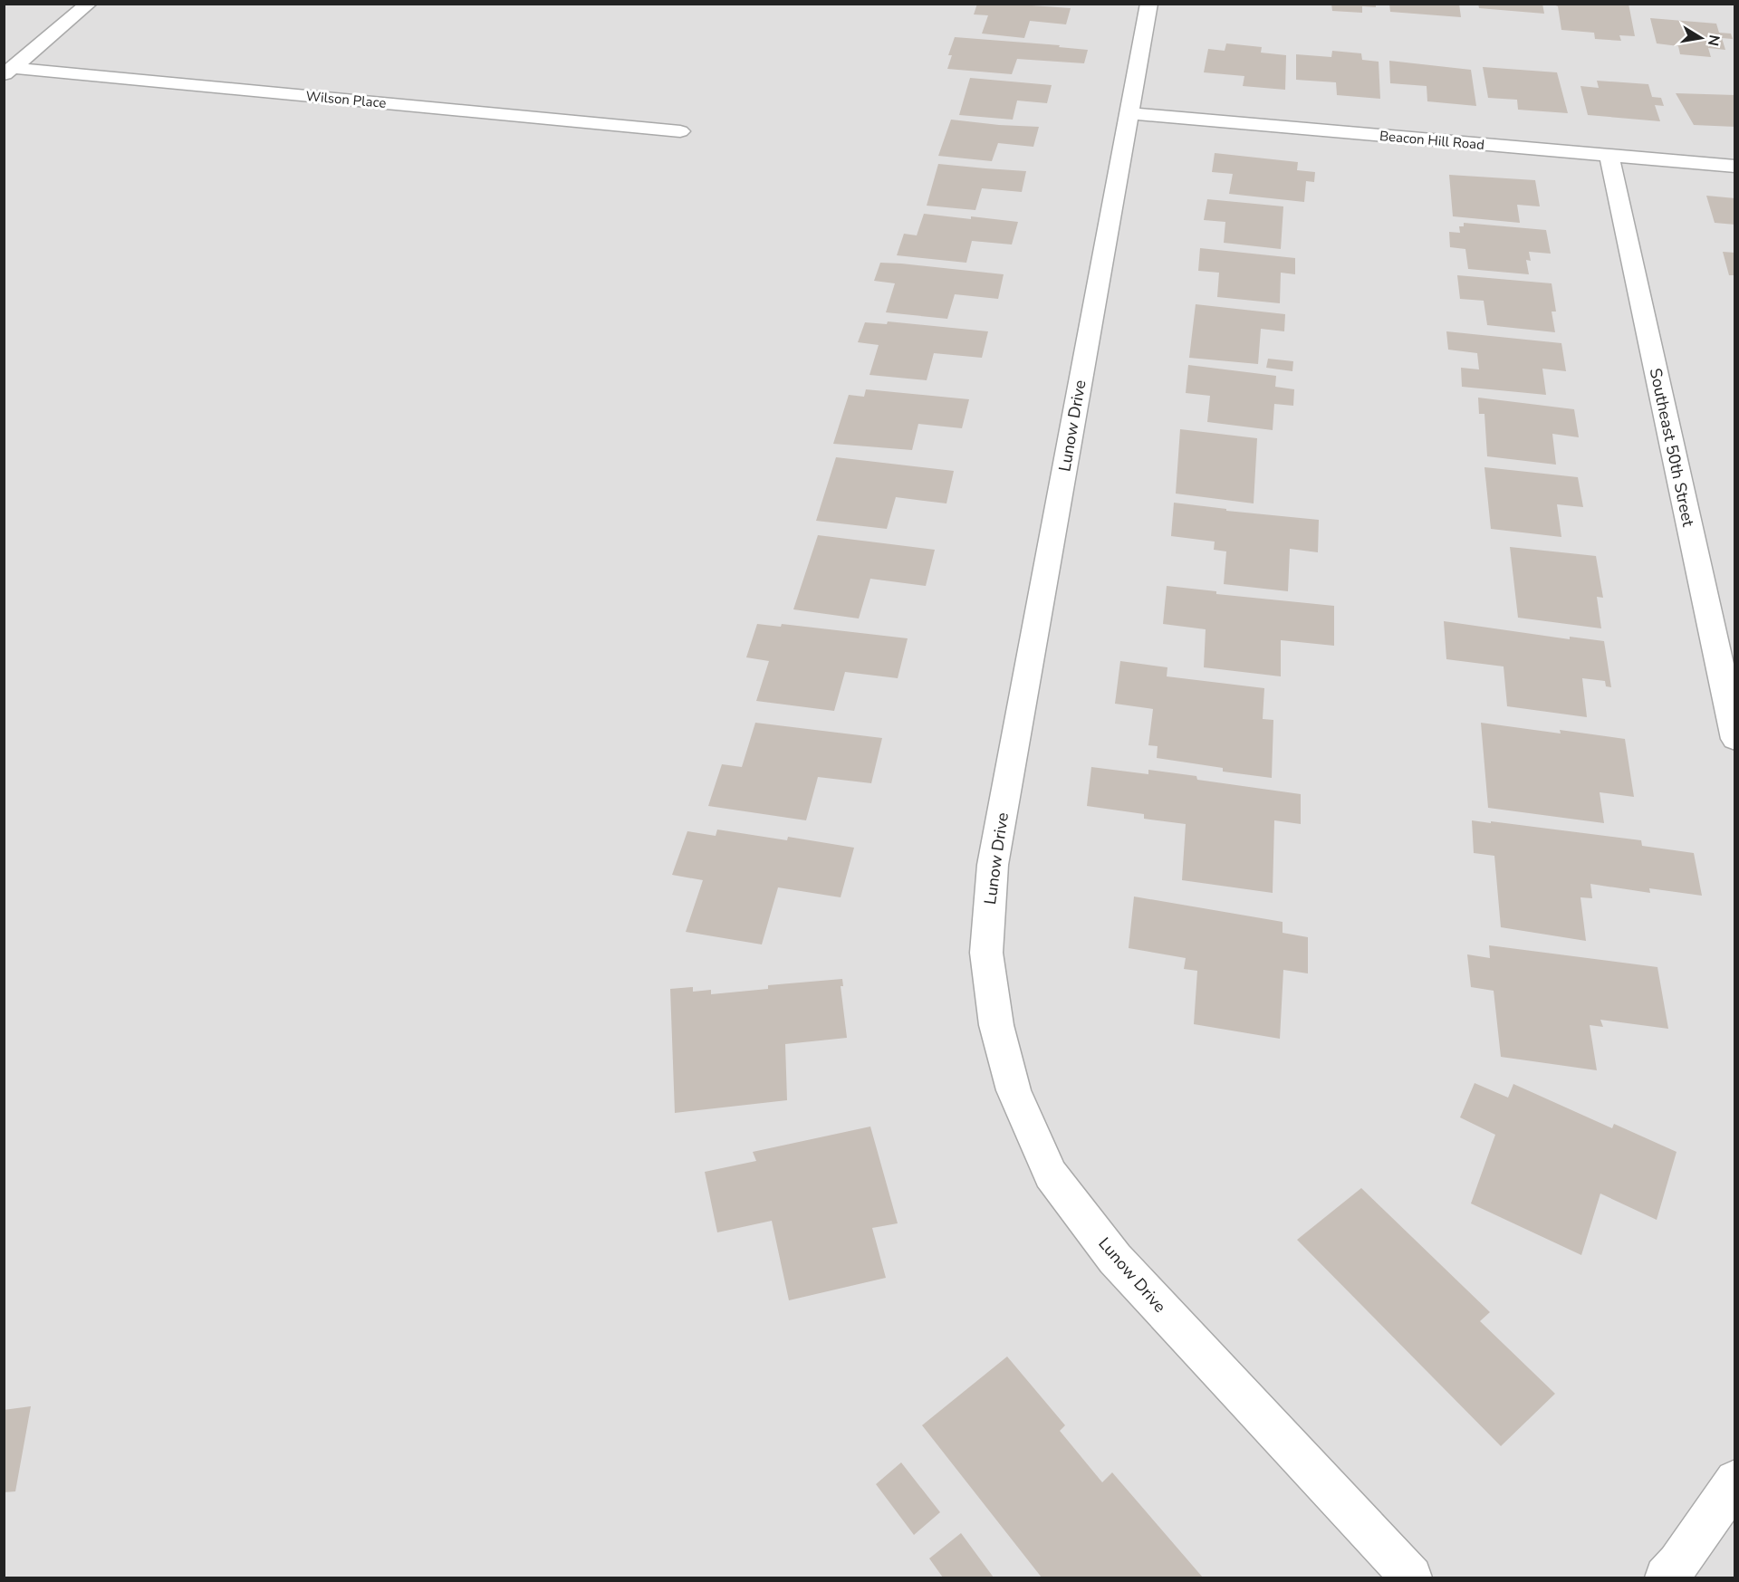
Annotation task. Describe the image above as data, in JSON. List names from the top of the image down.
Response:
{
  "streets": {
    "street": [
      "Wilson Place",
      "Beacon Hill Road",
      "Lunow Drive",
      "Southeast 50th Street"
    ]
  },
  "crossings": [
    ["Beacon Hill Road", "Lunow Drive"],
    ["Beacon Hill Road", "Southeast 50th Street"]
  ],
  "north": "right"
}
